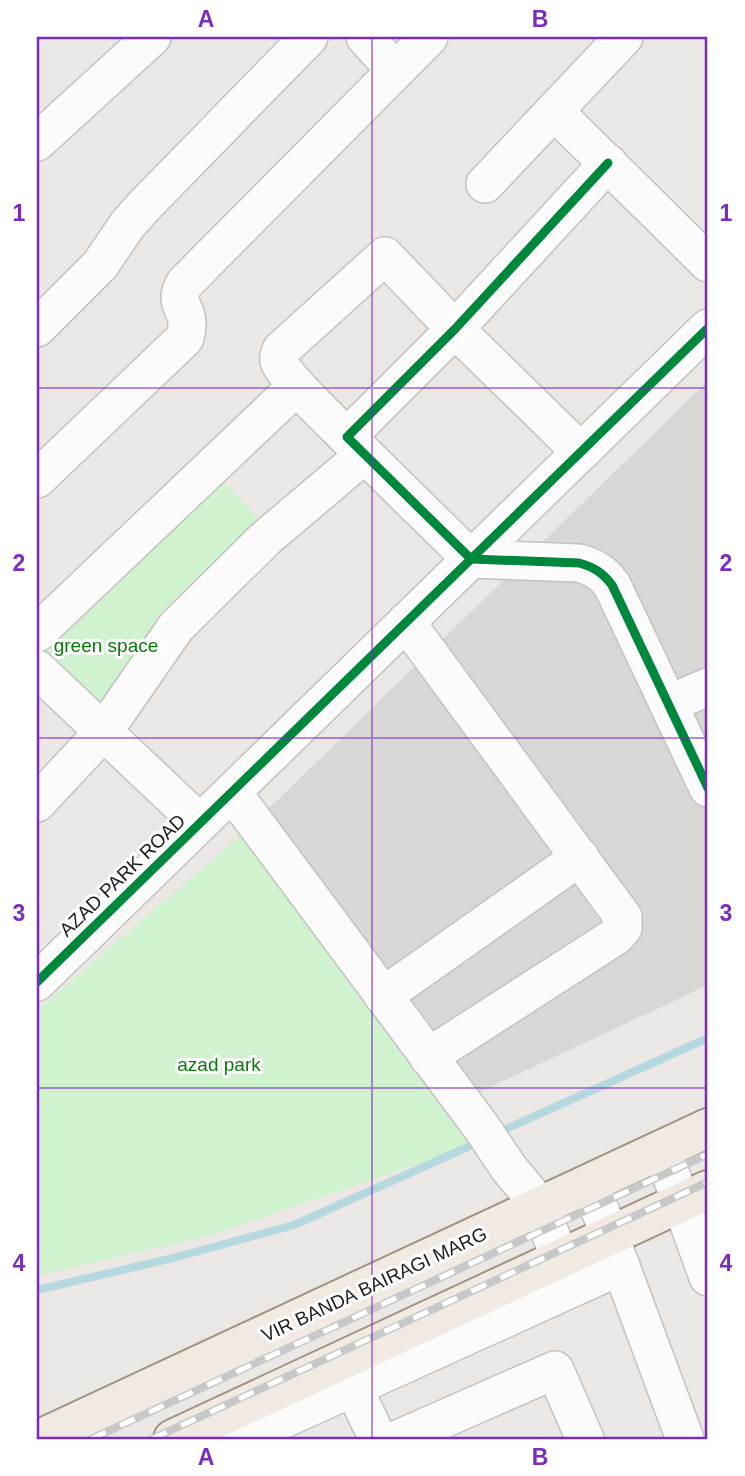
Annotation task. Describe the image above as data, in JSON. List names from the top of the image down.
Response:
{
  "streets": {
    "main road": ["VIR BANDA BAIRAGI MARG"],
    "street": ["AZAD PARK ROAD"]
  },
  "parks": ["green space", "azad park"],
  "grid": {
    "columns": ["A", "B"],
    "rows": [
      "1",
      "2",
      "3",
      "4"
    ]
  }
}
